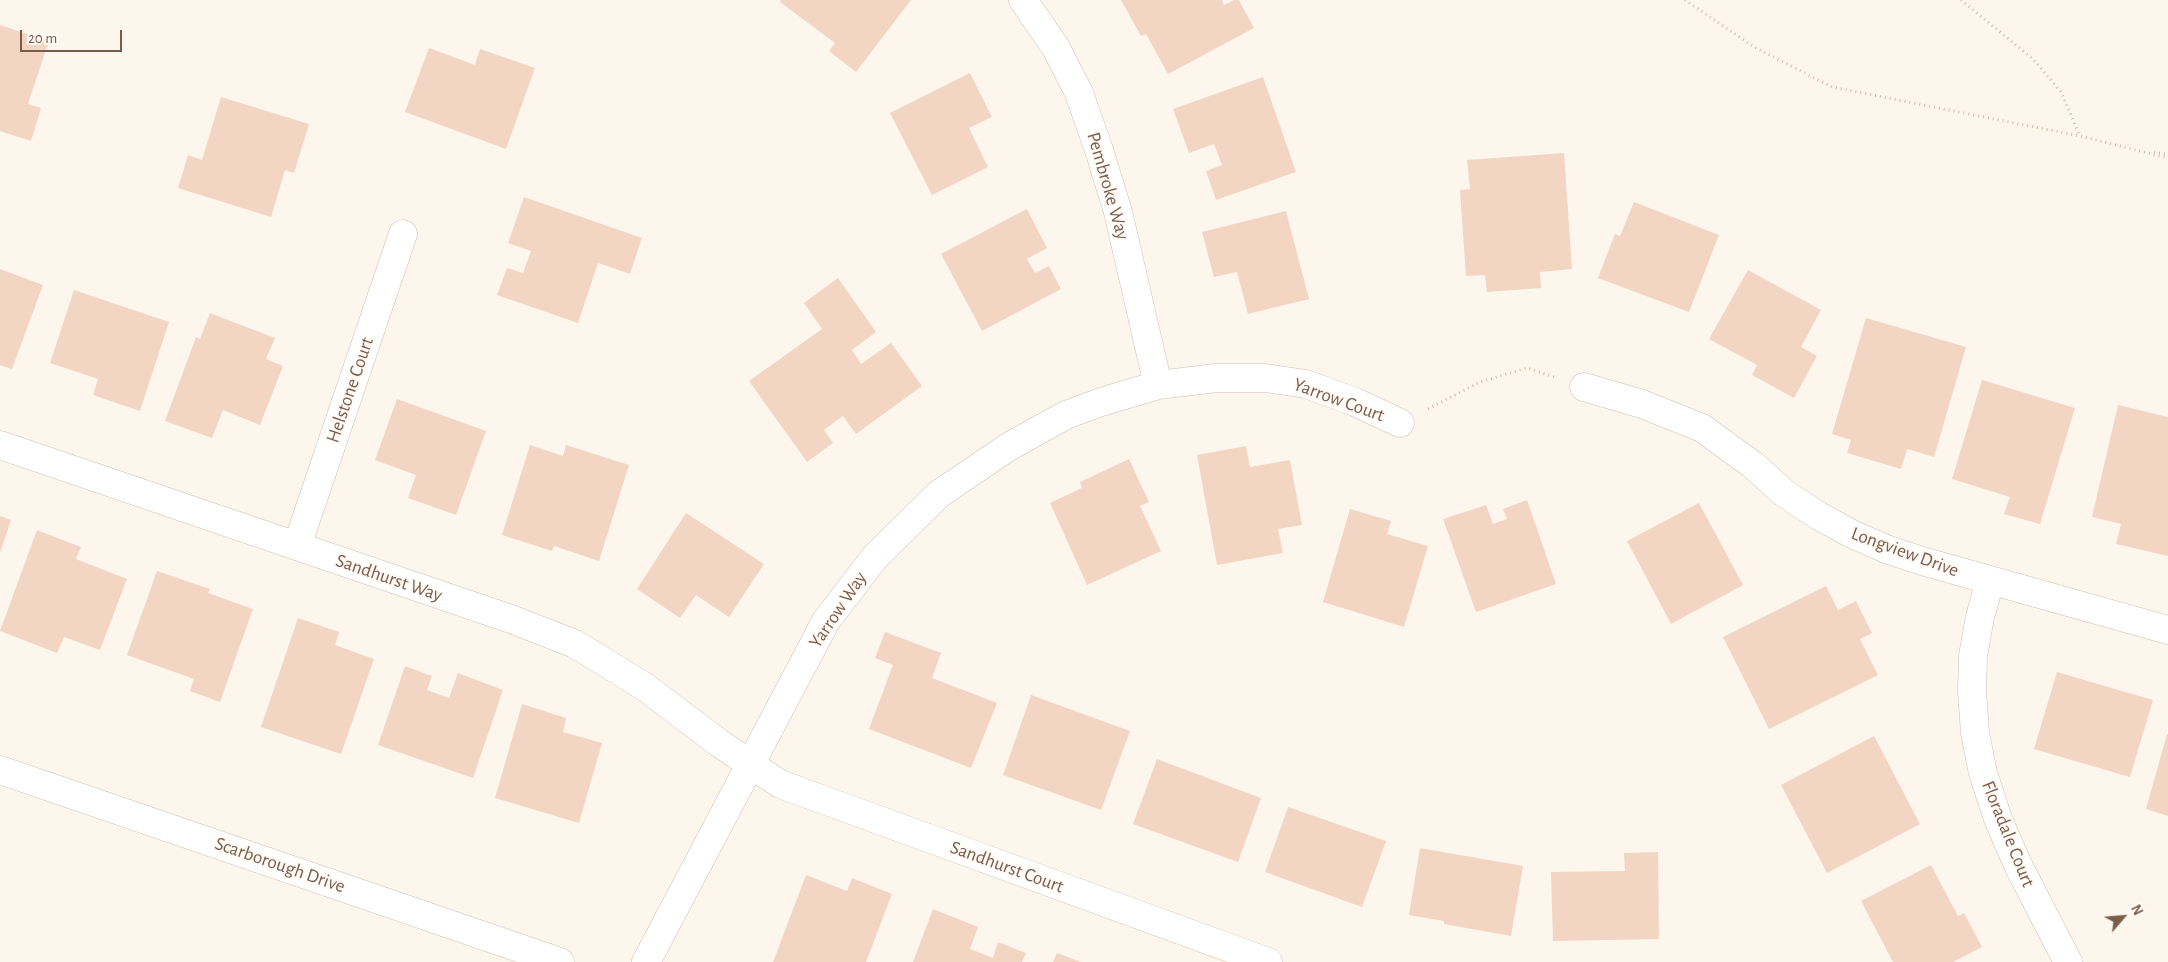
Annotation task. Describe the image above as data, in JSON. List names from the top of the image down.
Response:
{
  "streets": {
    "street": [
      "Pembroke Way",
      "Helstone Court",
      "Yarrow Court",
      "Longview Drive",
      "Sandhurst Way",
      "Yarrow Way",
      "Floradale Court",
      "Scarborough Drive",
      "Sandhurst Court"
    ]
  },
  "crossings": [
    ["Pembroke Way", "Yarrow Court"],
    ["Pembroke Way", "Yarrow Way"],
    ["Helstone Court", "Sandhurst Way"],
    ["Yarrow Court", "Yarrow Way"],
    ["Longview Drive", "Floradale Court"],
    ["Sandhurst Way", "Yarrow Way"],
    ["Sandhurst Way", "Sandhurst Court"],
    ["Yarrow Way", "Sandhurst Court"]
  ],
  "scale_bar": "20 m",
  "north": "top right"
}
